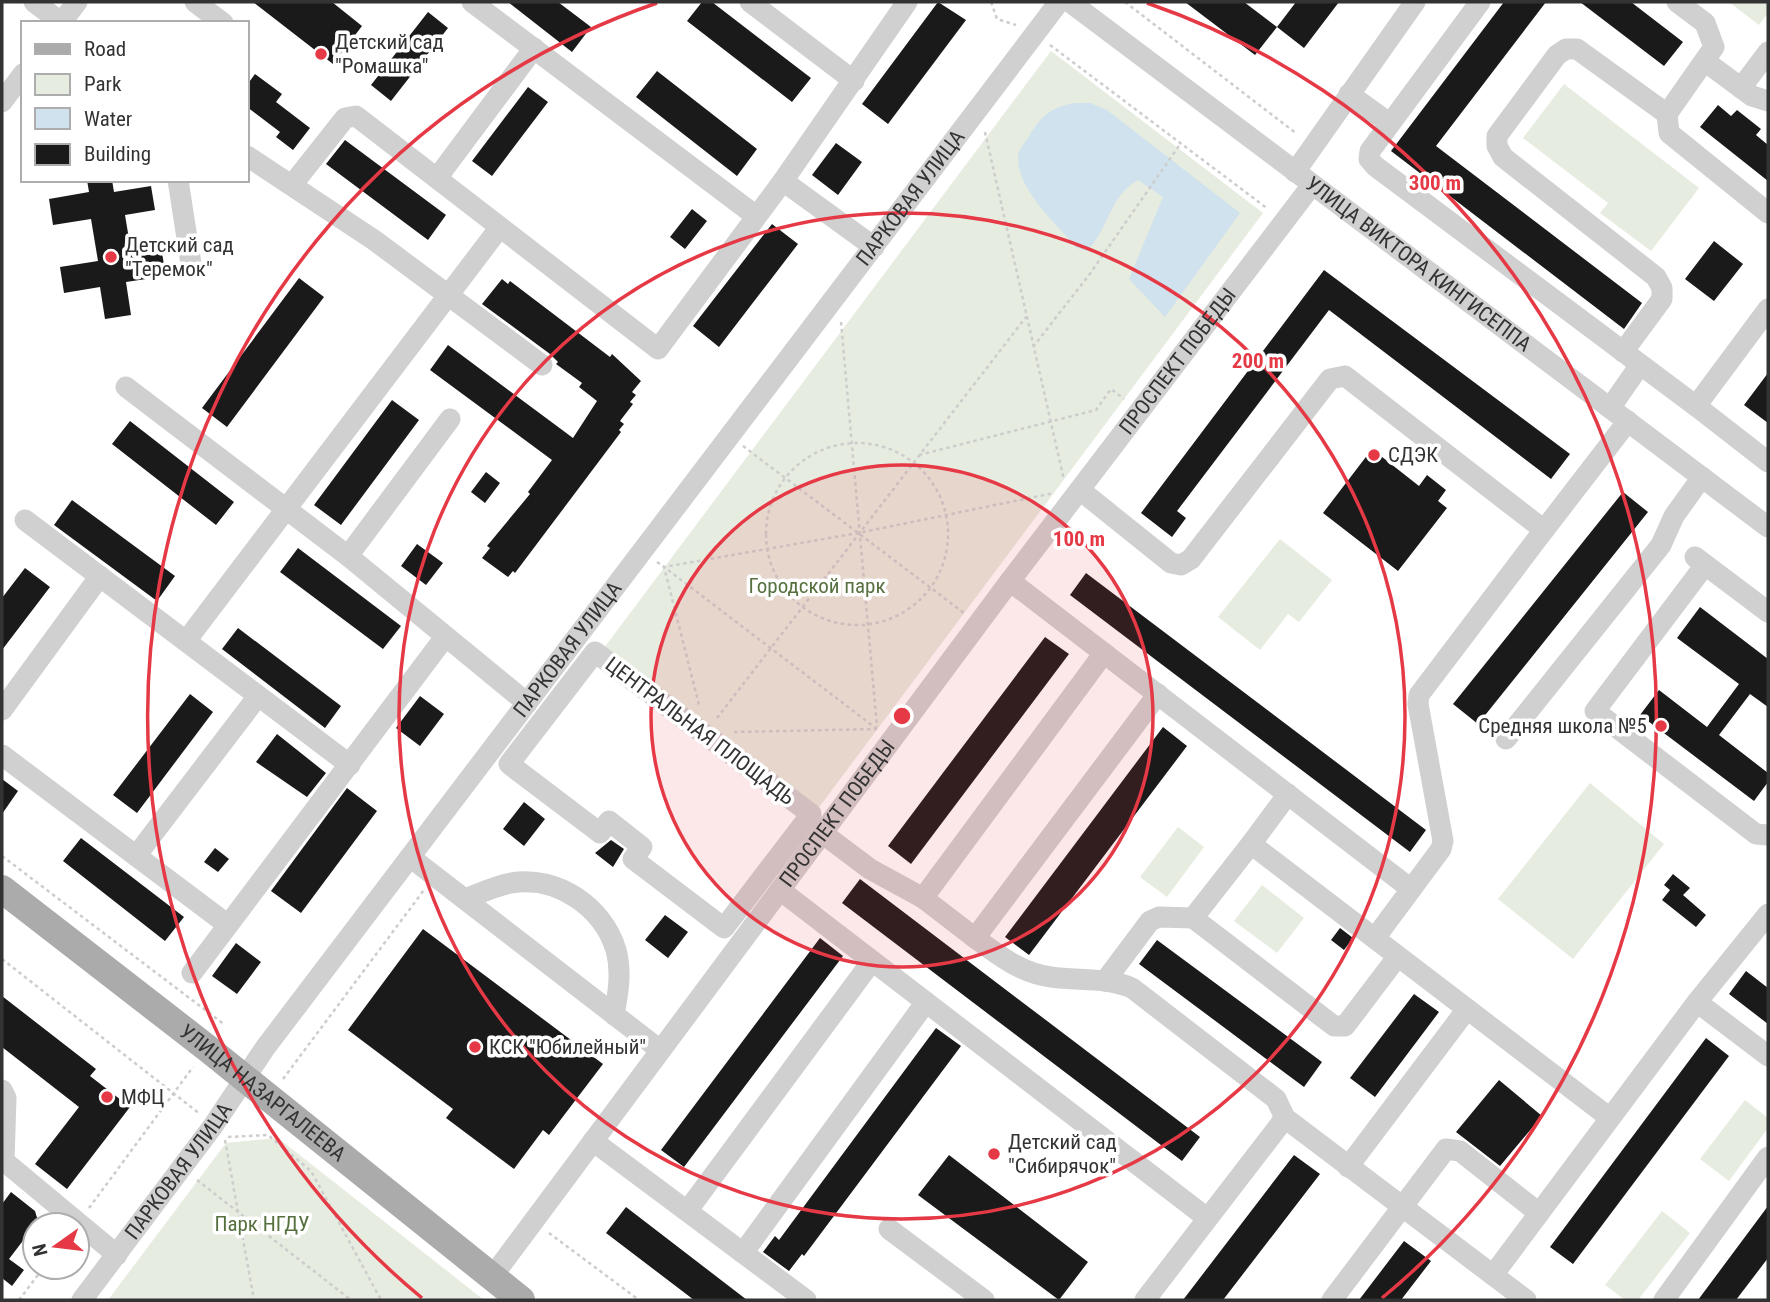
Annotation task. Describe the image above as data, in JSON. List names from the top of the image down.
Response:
{
  "streets": {
    "main road": ["УЛИЦА НАЗАРГАЛЕЕВА"],
    "street": [
      "ПАРКОВАЯ УЛИЦА",
      "УЛИЦА ВИКТОРА КИНГИСЕППА",
      "ПРОСПЕКТ ПОБЕДЫ",
      "ЦЕНТРАЛЬНАЯ ПЛОЩАДЬ"
    ]
  },
  "crossings": [
    ["ПАРКОВАЯ УЛИЦА", "УЛИЦА НАЗАРГАЛЕЕВА"],
    ["УЛИЦА ВИКТОРА КИНГИСЕППА", "ПРОСПЕКТ ПОБЕДЫ"],
    ["ПРОСПЕКТ ПОБЕДЫ", "УЛИЦА НАЗАРГАЛЕЕВА"]
  ],
  "parks": ["Городской парк", "Парк НГДУ"],
  "places": [
    "Детский сад \"Ромашка\"",
    "Детский сад \"Теремок\"",
    "СДЭК",
    "Средняя школа №5",
    "КСК \"Юбилейный\"",
    "МФЦ",
    "Детский сад \"Сибирячок\""
  ],
  "legend": [
    "Road",
    "Park",
    "Water",
    "Building"
  ],
  "north": "left",
  "rings": ["300 m", "200 m", "100 m"]
}
